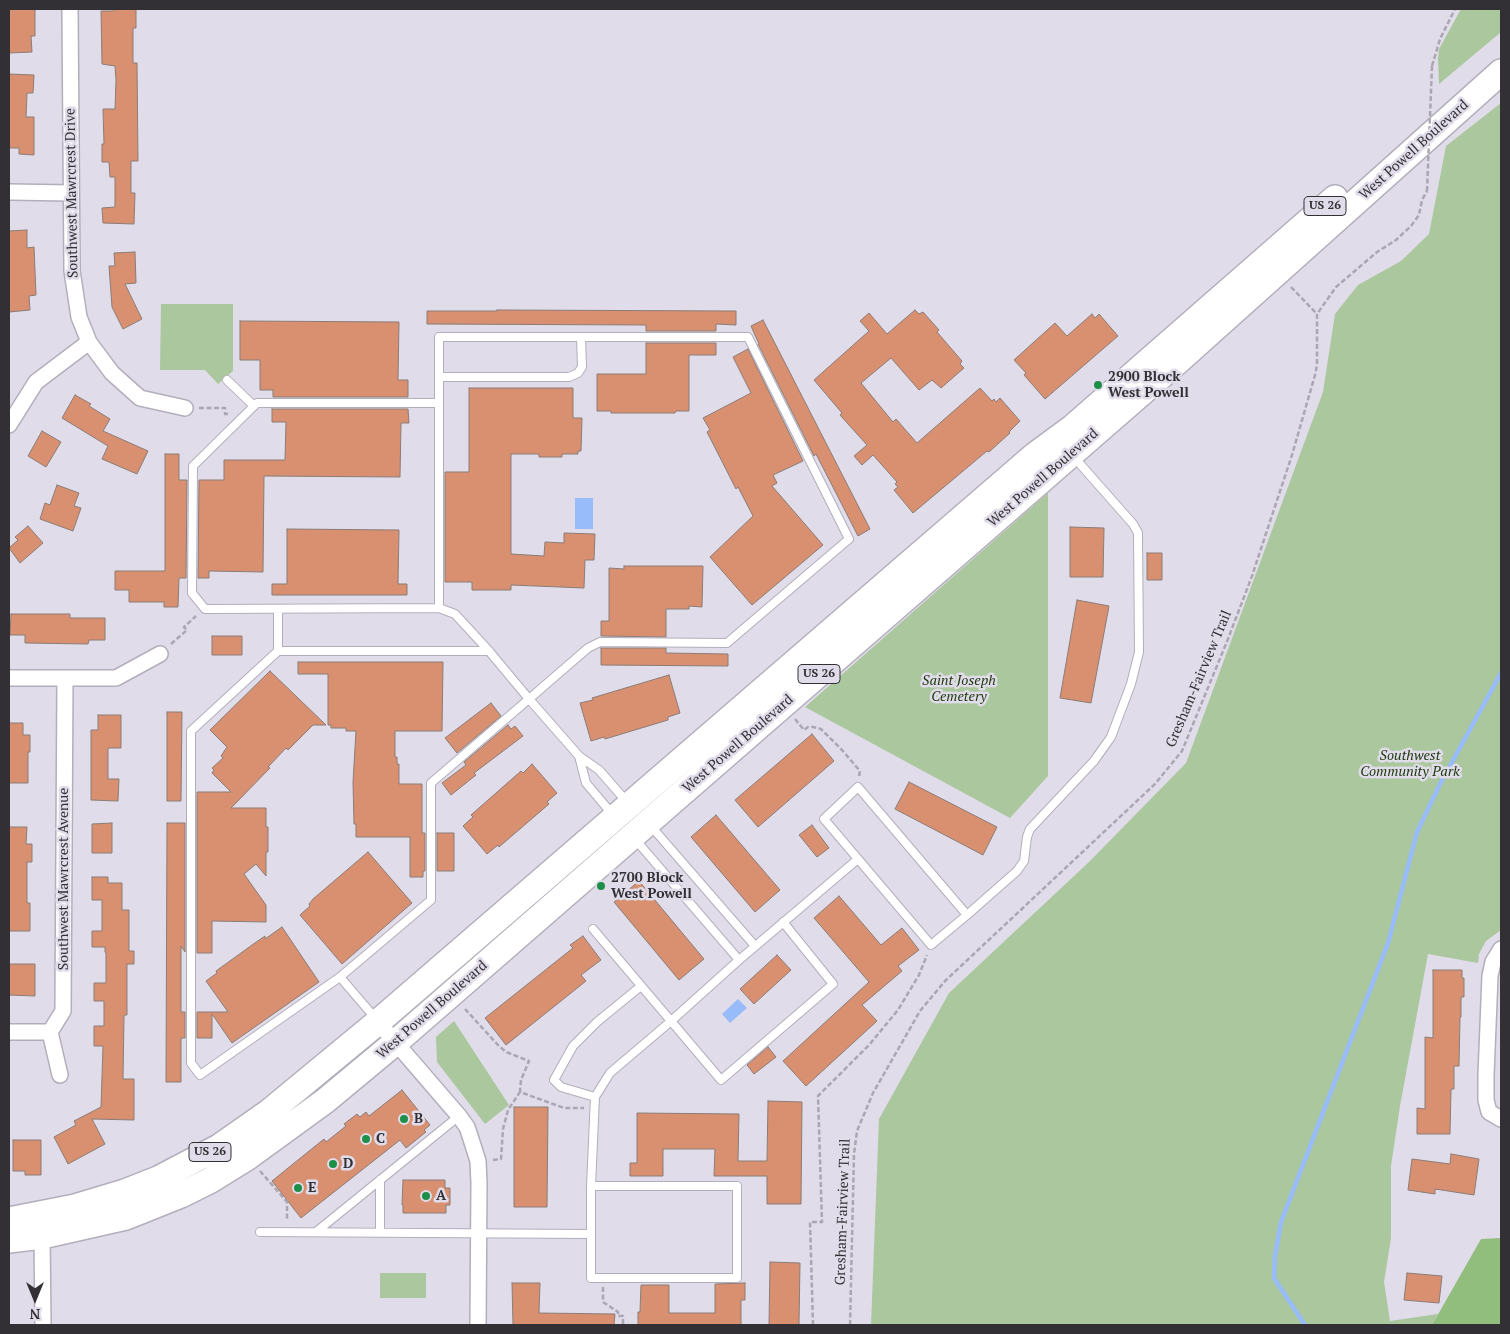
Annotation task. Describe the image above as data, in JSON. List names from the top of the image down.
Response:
{
  "streets": {
    "main road": ["West Powell Boulevard", "US 26"],
    "street": ["Southwest Mawrcrest Drive", "Southwest Mawrcrest Avenue"],
    "path": ["Gresham-Fairview Trail"]
  },
  "parks": ["Saint Joseph Cemetery", "Southwest Community Park"],
  "places": [
    "2900 Block West Powell",
    "2700 Block West Powell",
    "B",
    "C",
    "D",
    "E",
    "A"
  ],
  "north": "bottom"
}
